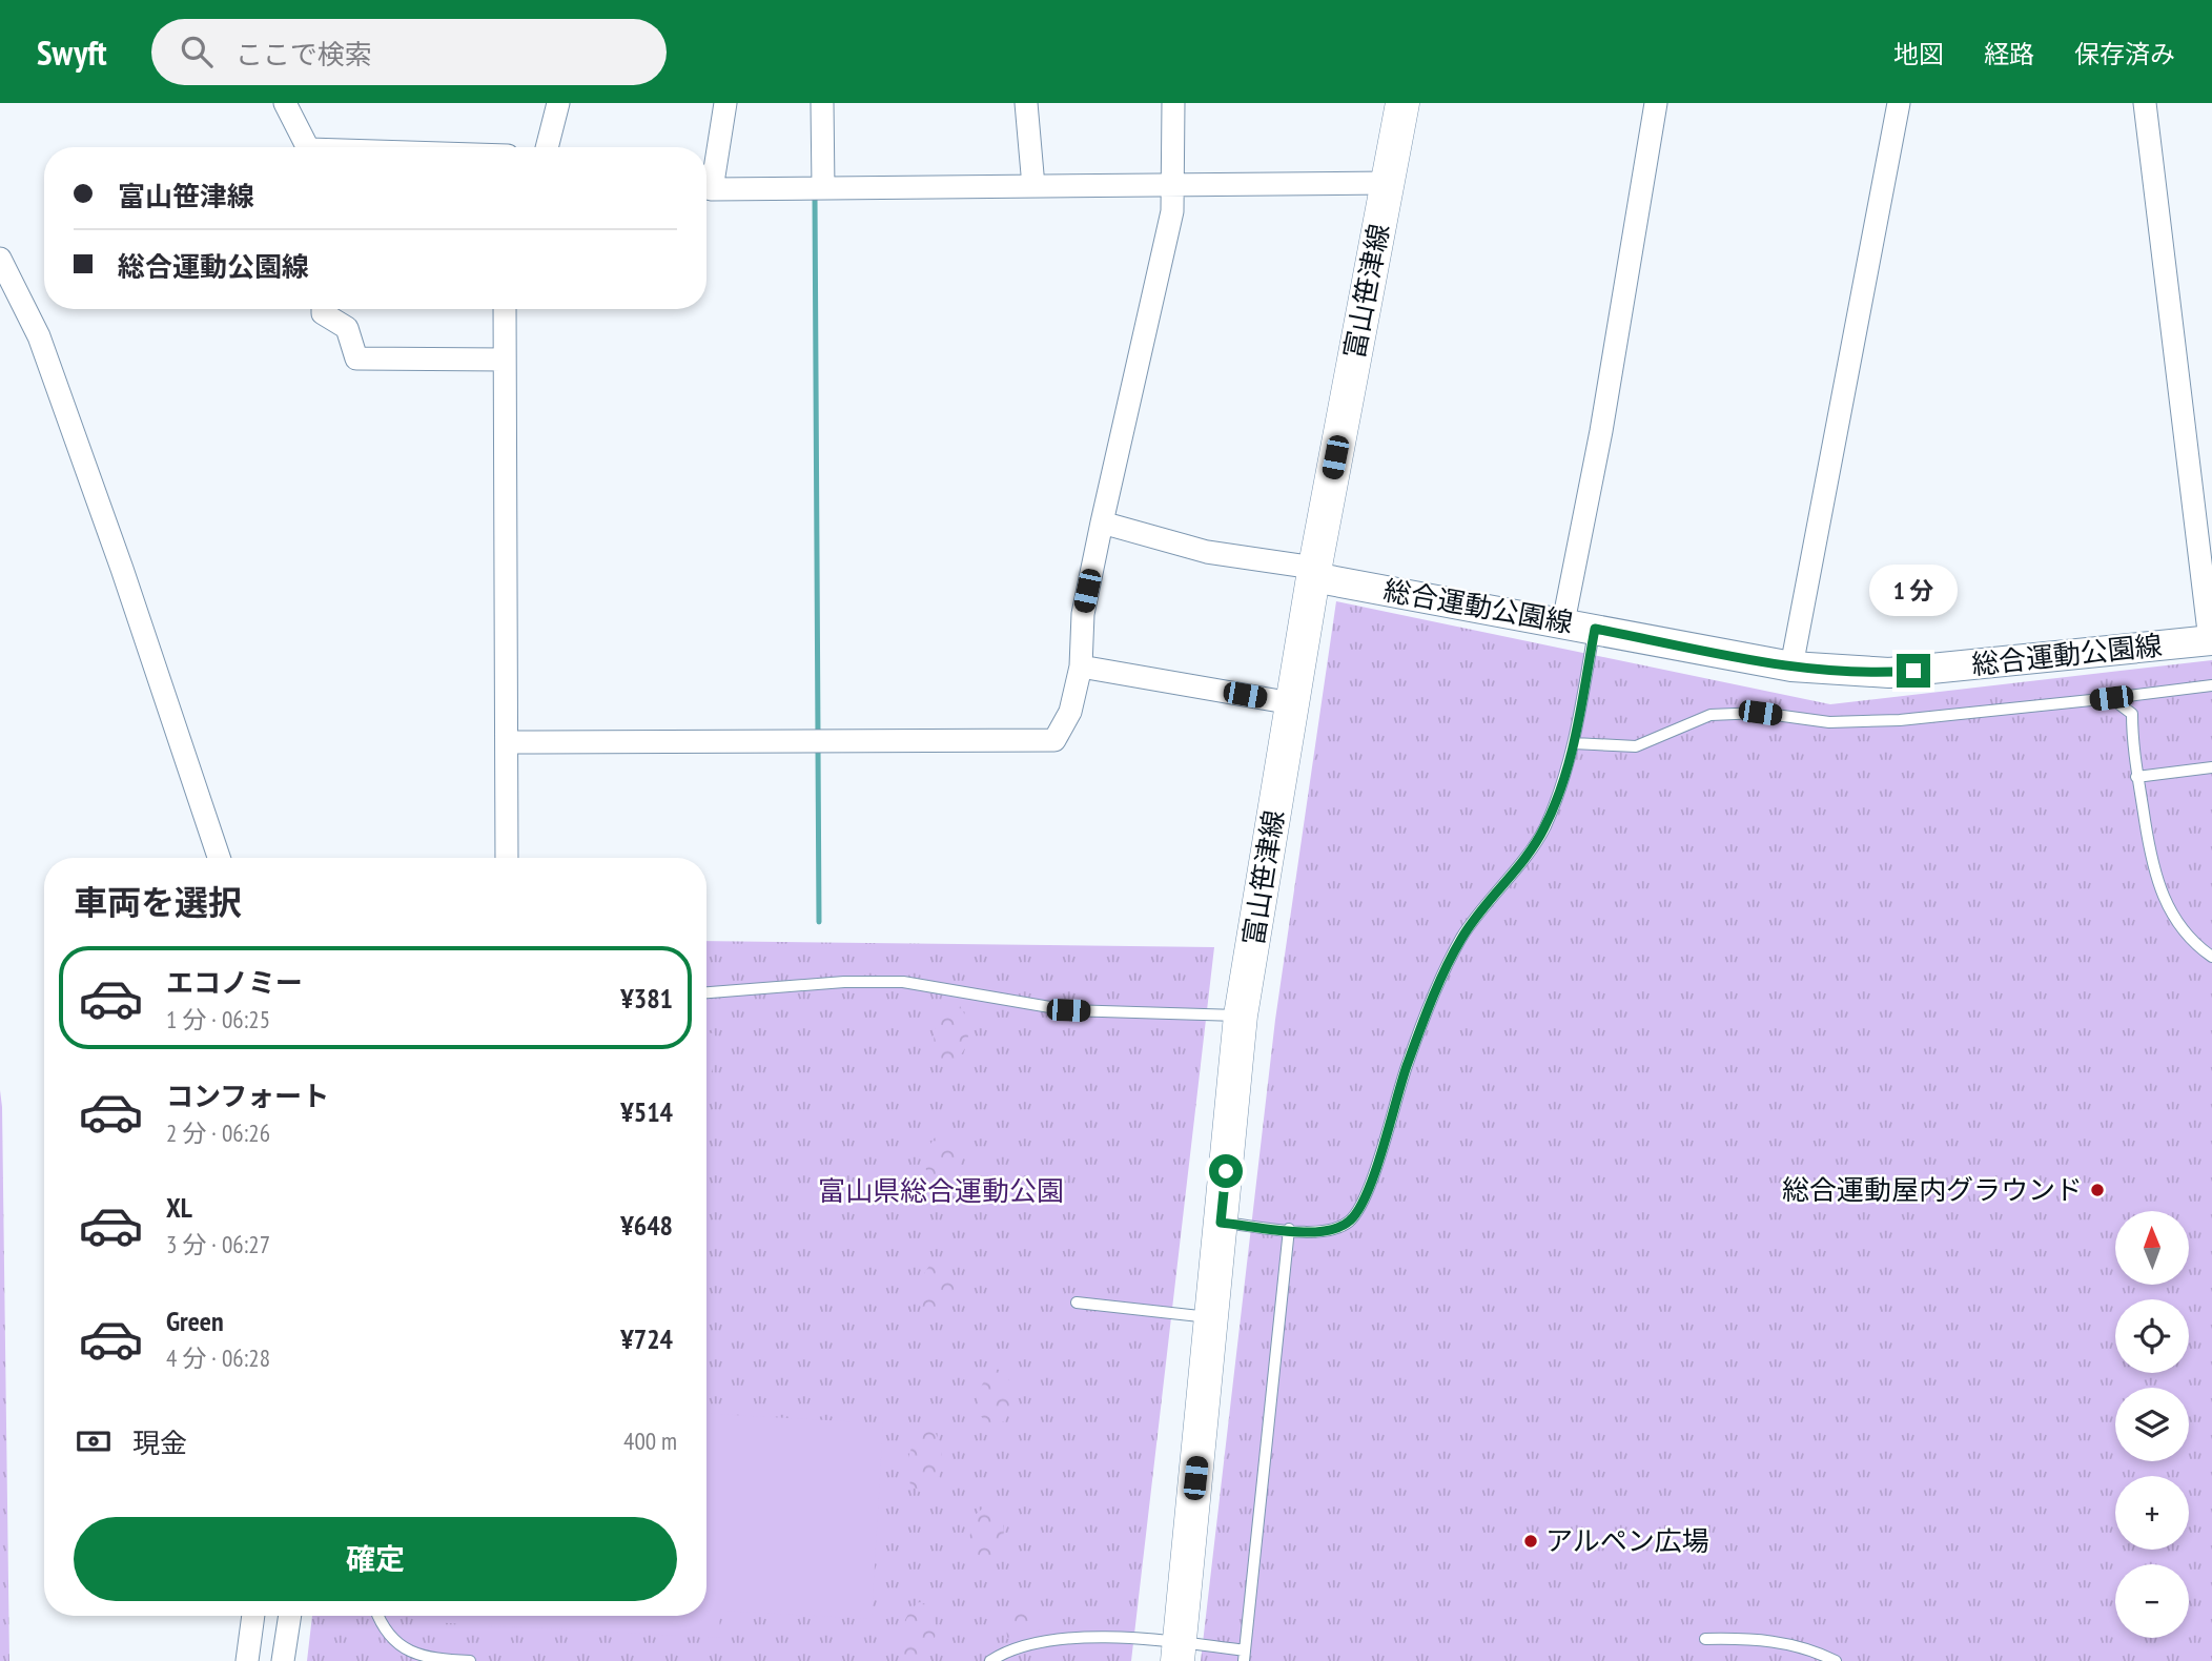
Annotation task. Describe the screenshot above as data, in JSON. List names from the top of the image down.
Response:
{
  "streets": {
    "main road": ["富山笹津線", "総合運動公園線"]
  },
  "crossings": [
    ["富山笹津線", "総合運動公園線"]
  ],
  "parks": ["富山県総合運動公園"],
  "places": ["総合運動屋内グラウンド", "アルペン広場"],
  "north": "top",
  "page": {
    "header": "Swyft",
    "search": "ここで検索",
    "nav": ["地図", "経路", "保存済み"],
    "banner": ["富山笹津線", "総合運動公園線"],
    "bubble": "1 分",
    "heading": "車両を選択",
    "list": [
      {
        "name": "エコノミー",
        "note": "1 分 · 06:25",
        "value": "¥381"
      },
      {
        "name": "コンフォート",
        "note": "2 分 · 06:26",
        "value": "¥514"
      },
      {
        "name": "XL",
        "note": "3 分 · 06:27",
        "value": "¥648"
      },
      {
        "name": "Green",
        "note": "4 分 · 06:28",
        "value": "¥724"
      }
    ],
    "map_buttons": ["+", "−"],
    "pay": ["現金", "400 m"],
    "buttons": "確定"
  }
}
